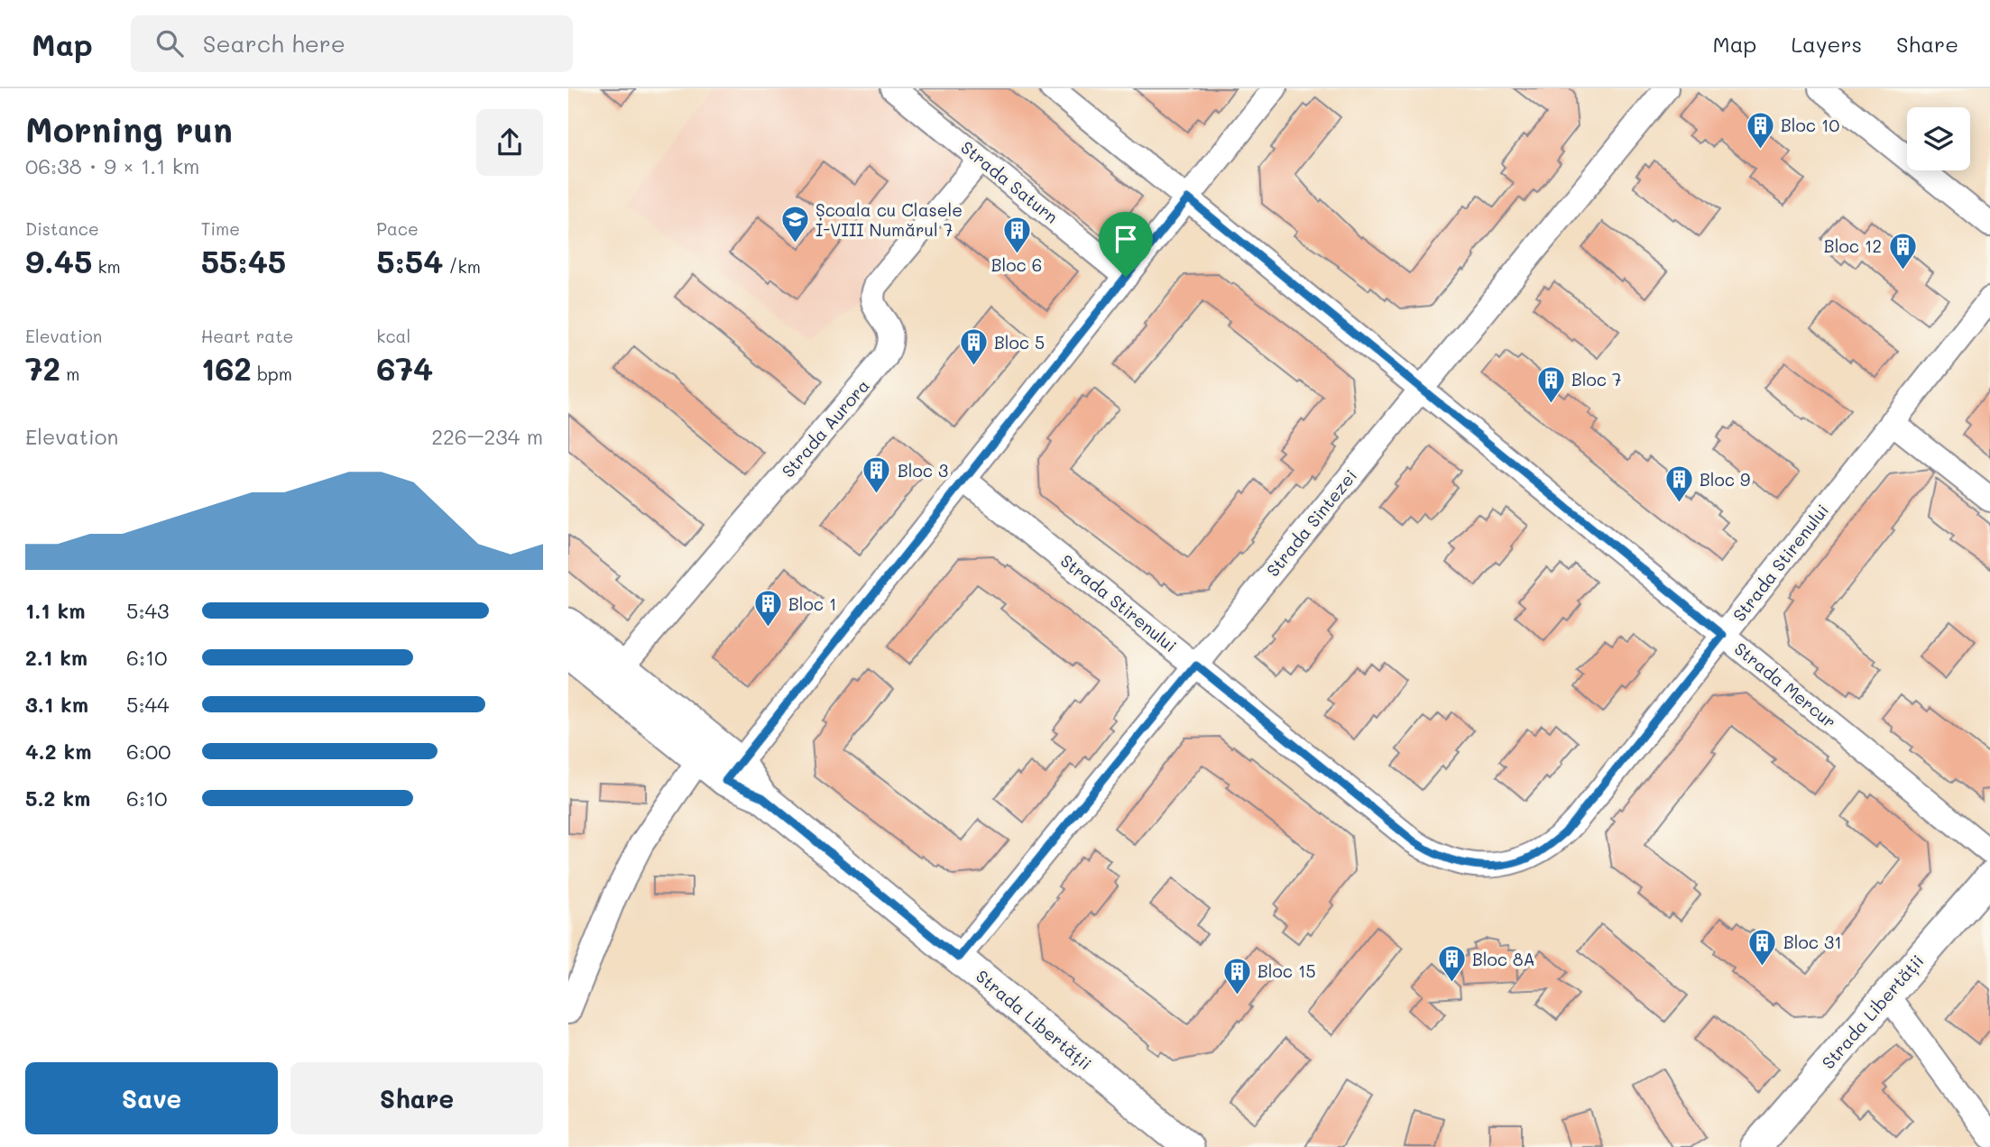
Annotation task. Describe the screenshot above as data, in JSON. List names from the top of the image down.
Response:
{
  "streets": {
    "main road": ["Strada Libertății"],
    "street": [
      "Strada Saturn",
      "Strada Aurora",
      "Strada Sintezei",
      "Strada Stirenului",
      "Strada Mercur"
    ]
  },
  "crossings": [
    ["Strada Saturn", "Strada Aurora"],
    ["Strada Aurora", "Strada Libertății"],
    ["Strada Sintezei", "Strada Stirenului"],
    ["Strada Sintezei", "Strada Mercur"],
    ["Strada Sintezei", "Strada Libertății"],
    ["Strada Stirenului", "Strada Mercur"]
  ],
  "places": {
    "building": [
      "Bloc 10",
      "Bloc 6",
      "Bloc 12",
      "Bloc 5",
      "Bloc 7",
      "Bloc 3",
      "Bloc 9",
      "Bloc 1",
      "Bloc 31",
      "Bloc 8A",
      "Bloc 15"
    ],
    "school or university": ["Școala cu Clasele I-VIII Numărul 7"]
  },
  "page": {
    "header": "Map",
    "search": "Search here",
    "nav": ["Map", "Layers", "Share"],
    "heading": ["Morning run", "06:38 · 9 × 1.1 km"],
    "stats": [
      ["Distance", "9.45 km"],
      ["Time", "55:45"],
      ["Pace", "5:54 /km"],
      ["Elevation", "72 m"],
      ["Heart rate", "162 bpm"],
      ["kcal", "674"]
    ],
    "chart": ["Elevation", "226–234 m"],
    "list": [
      {
        "name": "1.1 km",
        "note": "5:43"
      },
      {
        "name": "2.1 km",
        "note": "6:10"
      },
      {
        "name": "3.1 km",
        "note": "5:44"
      },
      {
        "name": "4.2 km",
        "note": "6:00"
      },
      {
        "name": "5.2 km",
        "note": "6:10"
      }
    ],
    "buttons": ["Save", "Share"]
  }
}
